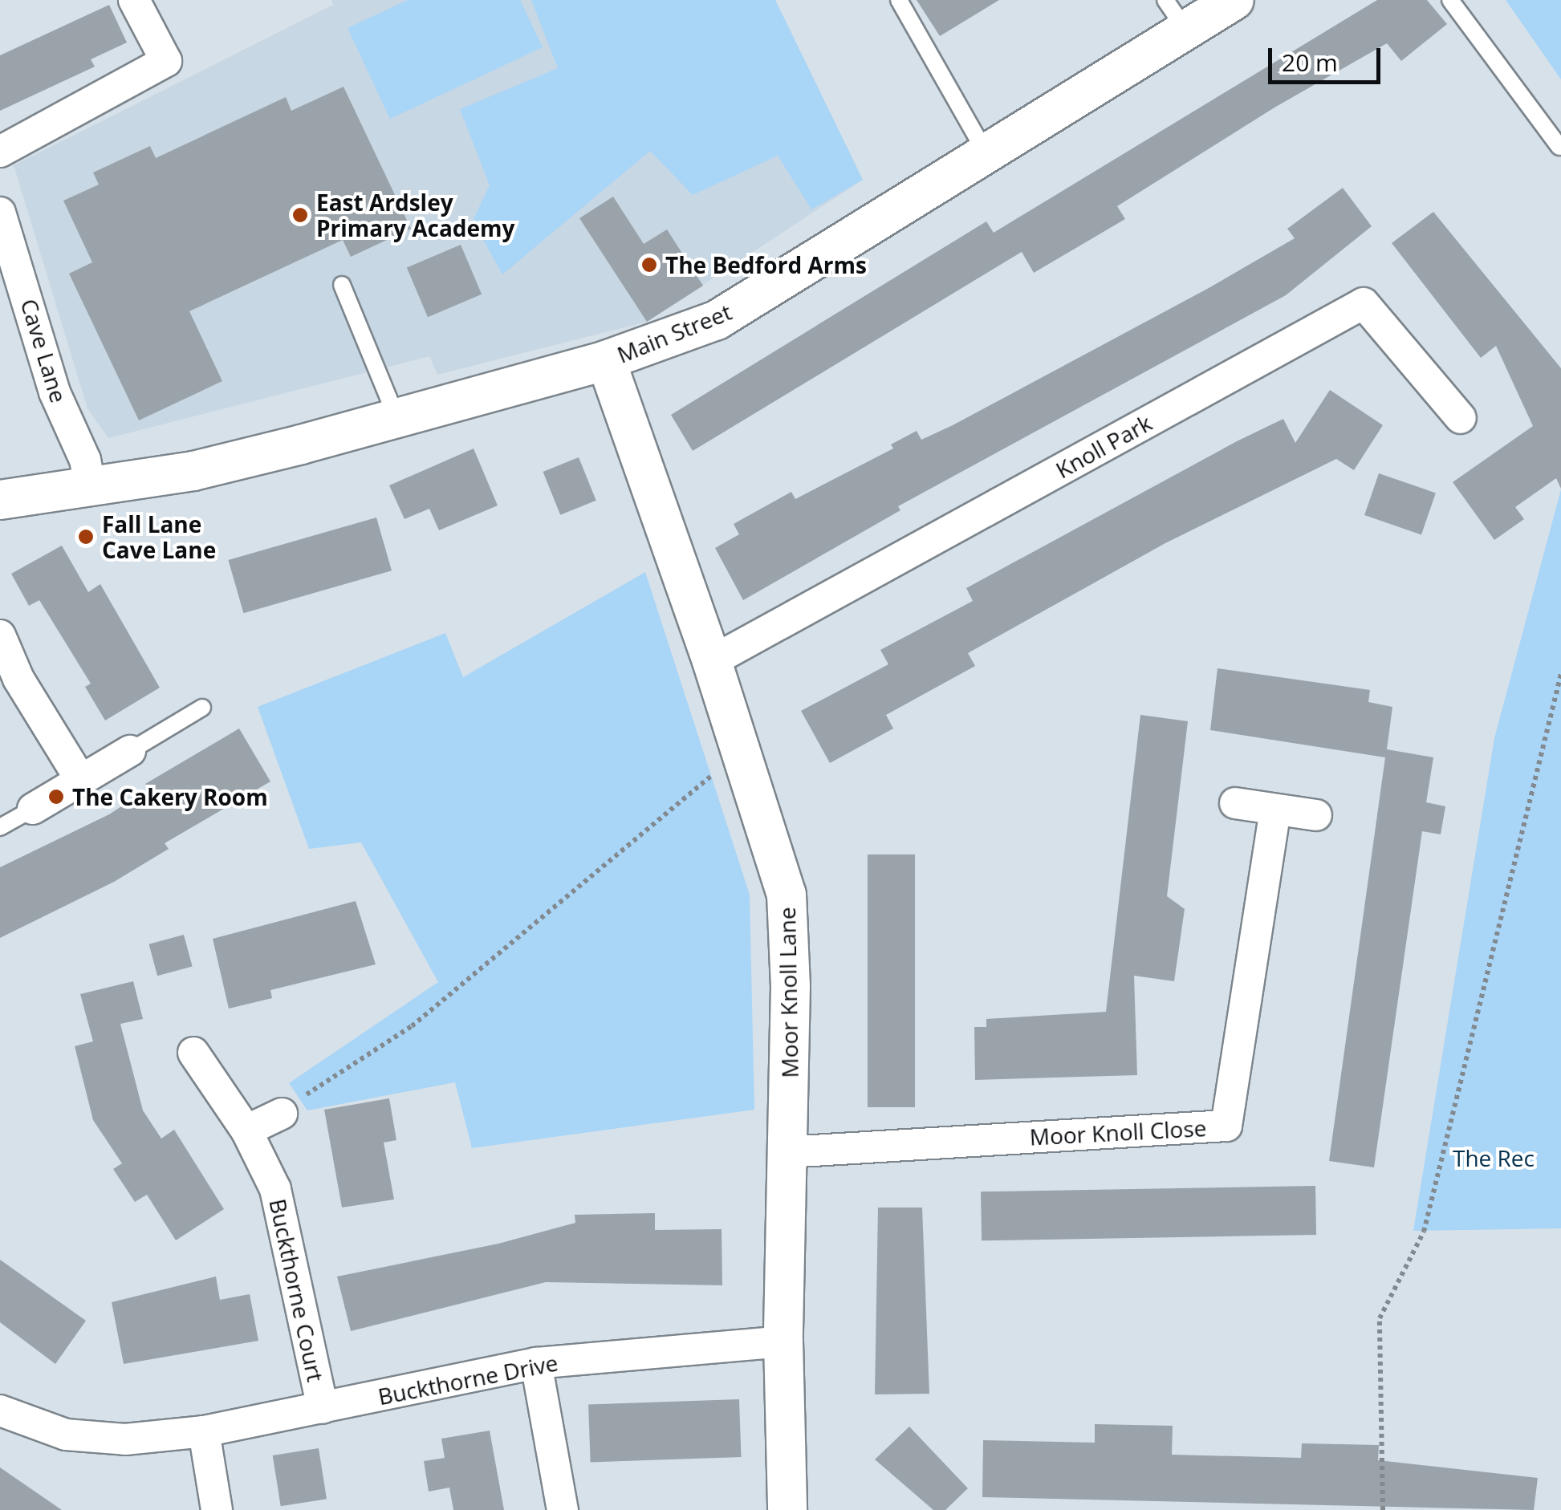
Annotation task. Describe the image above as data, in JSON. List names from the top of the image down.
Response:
{
  "streets": {
    "street": [
      "Main Street",
      "Cave Lane",
      "Knoll Park",
      "Moor Knoll Lane",
      "Moor Knoll Close",
      "Buckthorne Court",
      "Buckthorne Drive"
    ]
  },
  "crossings": [
    ["Main Street", "Cave Lane"],
    ["Main Street", "Moor Knoll Lane"],
    ["Knoll Park", "Moor Knoll Lane"],
    ["Moor Knoll Lane", "Moor Knoll Close"],
    ["Moor Knoll Lane", "Buckthorne Drive"],
    ["Buckthorne Court", "Buckthorne Drive"]
  ],
  "parks": ["The Rec"],
  "places": [
    "East Ardsley Primary Academy",
    "The Bedford Arms",
    "Fall Lane Cave Lane",
    "The Cakery Room"
  ],
  "scale_bar": "20 m"
}
